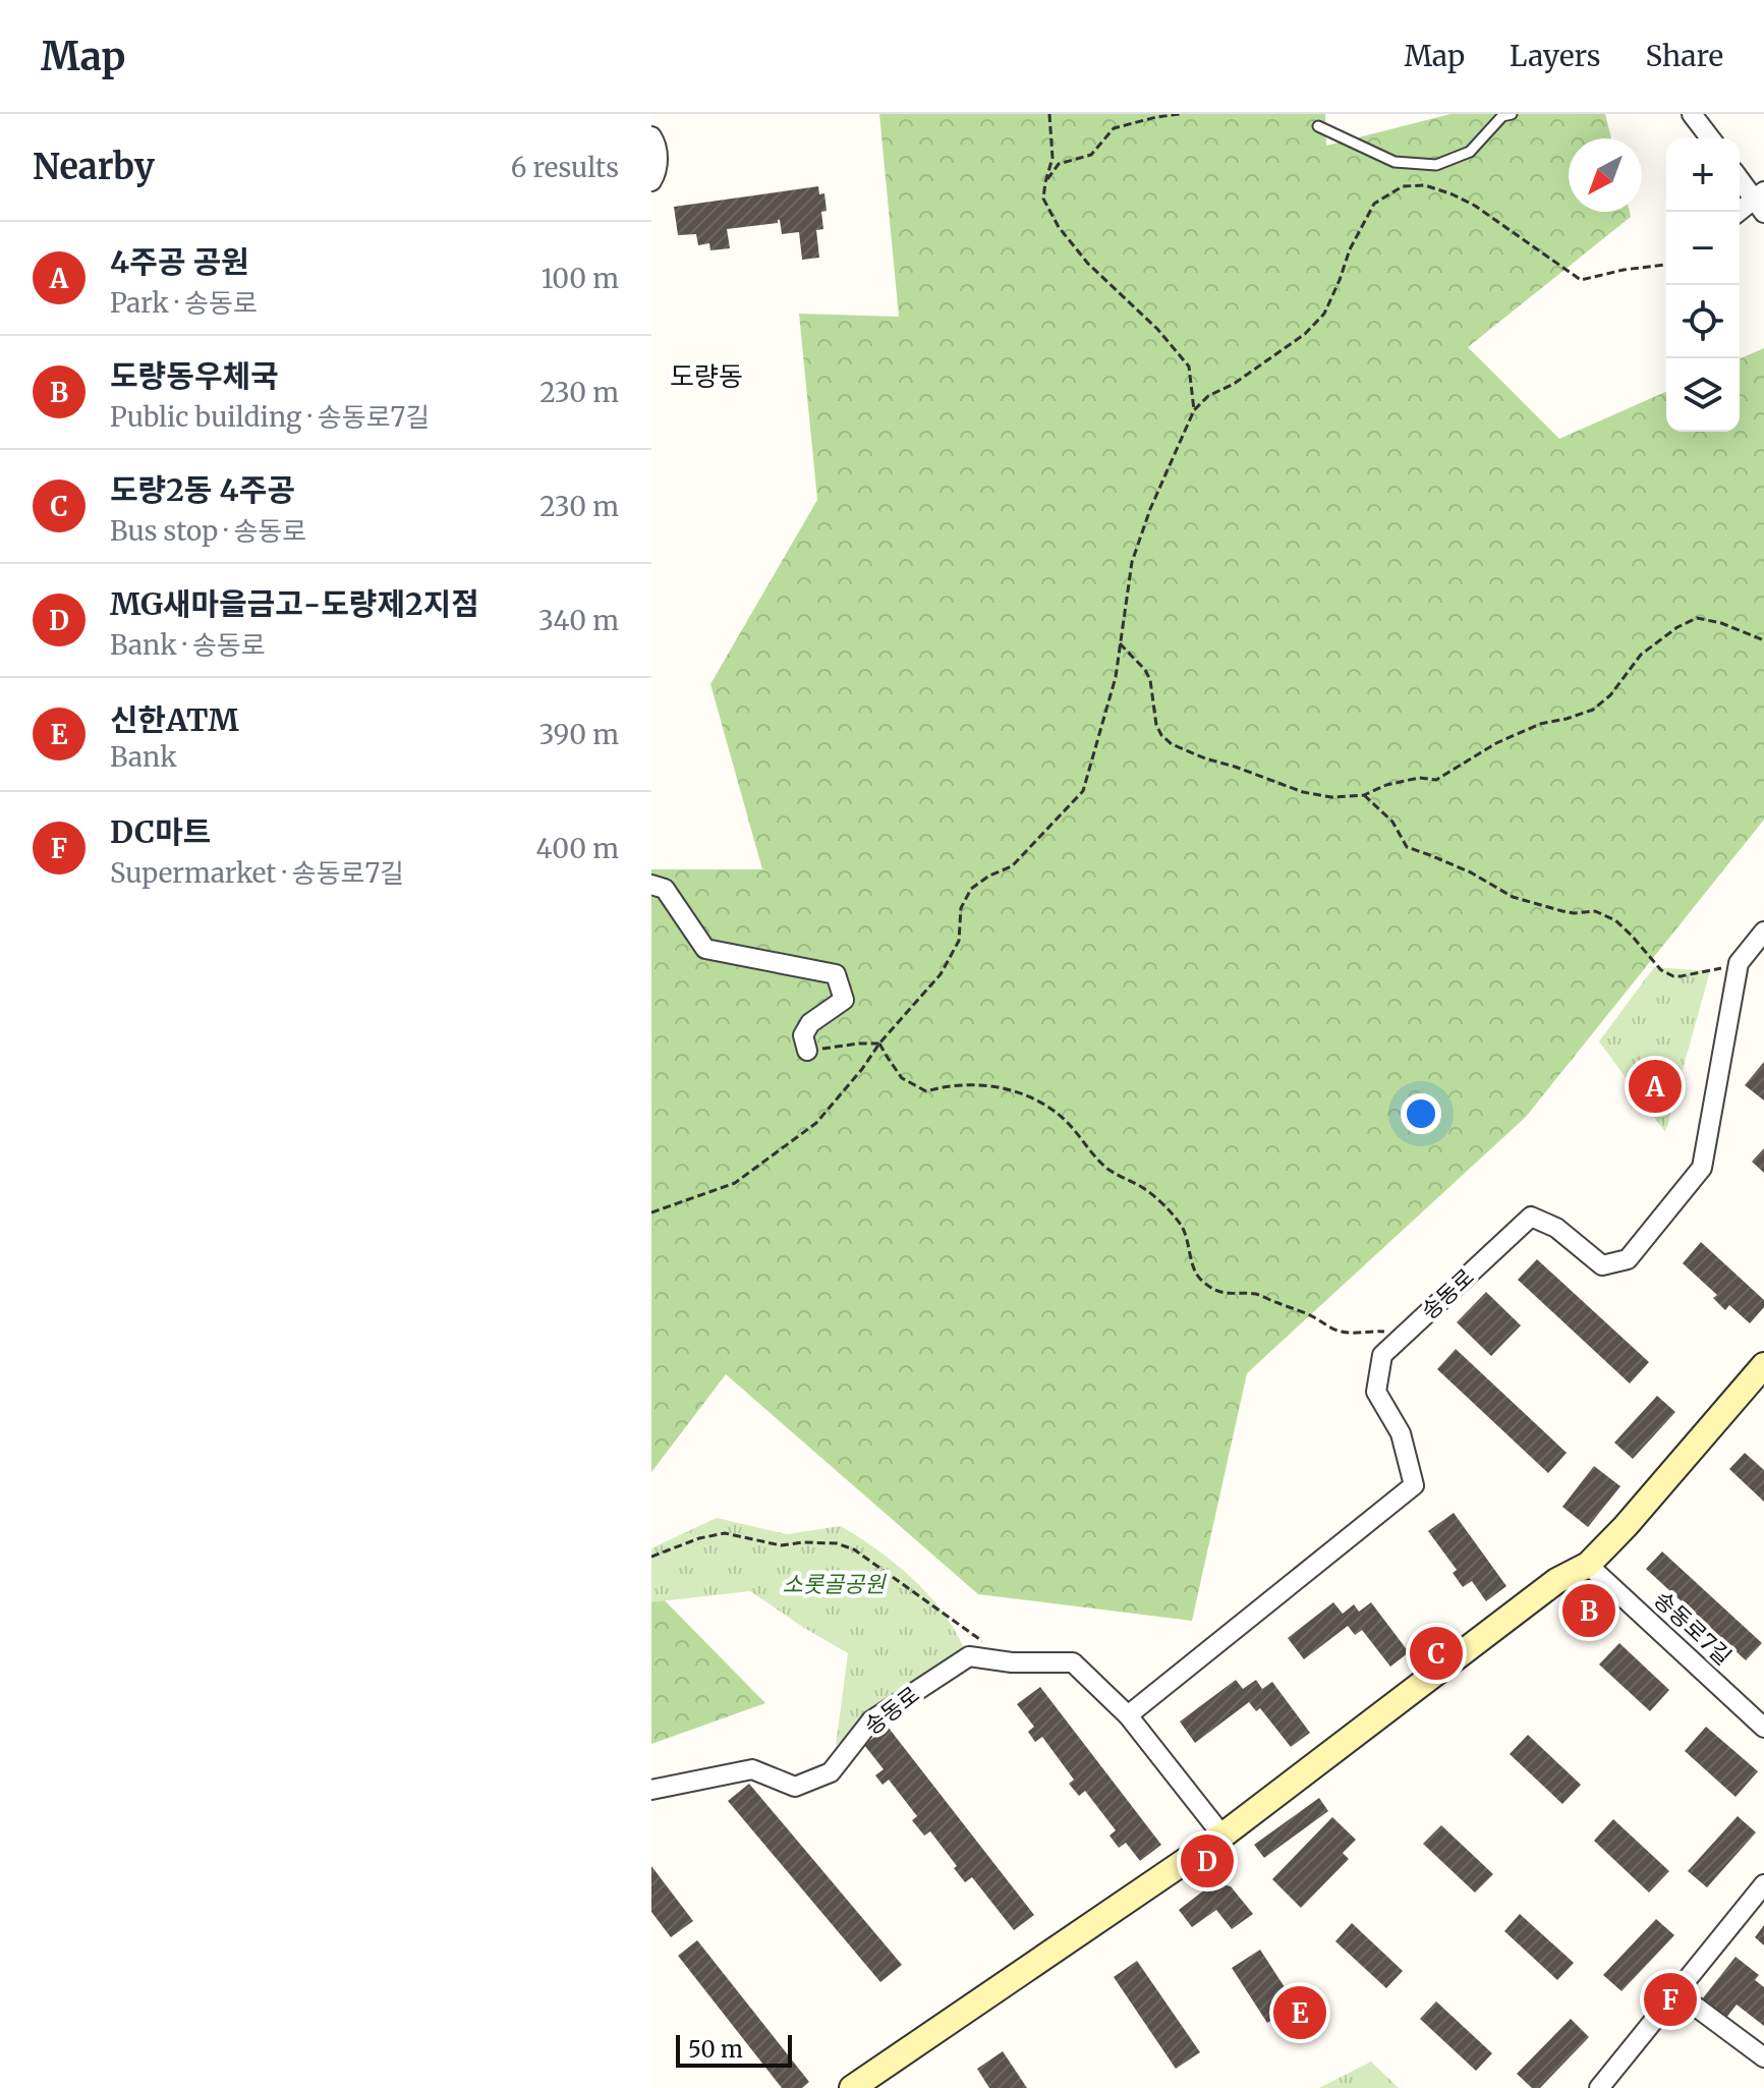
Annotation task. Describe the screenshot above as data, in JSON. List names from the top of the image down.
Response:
{
  "streets": {
    "street": ["송동로", "송동로7길"]
  },
  "districts": ["도량동"],
  "parks": ["소롯골공원"],
  "scale_bar": "50 m",
  "north": "bottom left",
  "page": {
    "header": "Map",
    "nav": ["Map", "Layers", "Share"],
    "heading": ["Nearby", "6 results"],
    "map_buttons": ["+", "−"],
    "list": [
      {
        "mark": "A",
        "name": "4주공 공원",
        "note": "Park · 송동로",
        "value": "100 m"
      },
      {
        "mark": "B",
        "name": "도량동우체국",
        "note": "Public building · 송동로7길",
        "value": "230 m"
      },
      {
        "mark": "C",
        "name": "도량2동 4주공",
        "note": "Bus stop · 송동로",
        "value": "230 m"
      },
      {
        "mark": "D",
        "name": "MG새마을금고-도량제2지점",
        "note": "Bank · 송동로",
        "value": "340 m"
      },
      {
        "mark": "E",
        "name": "신한ATM",
        "note": "Bank",
        "value": "390 m"
      },
      {
        "mark": "F",
        "name": "DC마트",
        "note": "Supermarket · 송동로7길",
        "value": "400 m"
      }
    ],
    "pins": [
      "A",
      "B",
      "C",
      "D",
      "F",
      "E"
    ],
    "scale": "50 m"
  }
}
